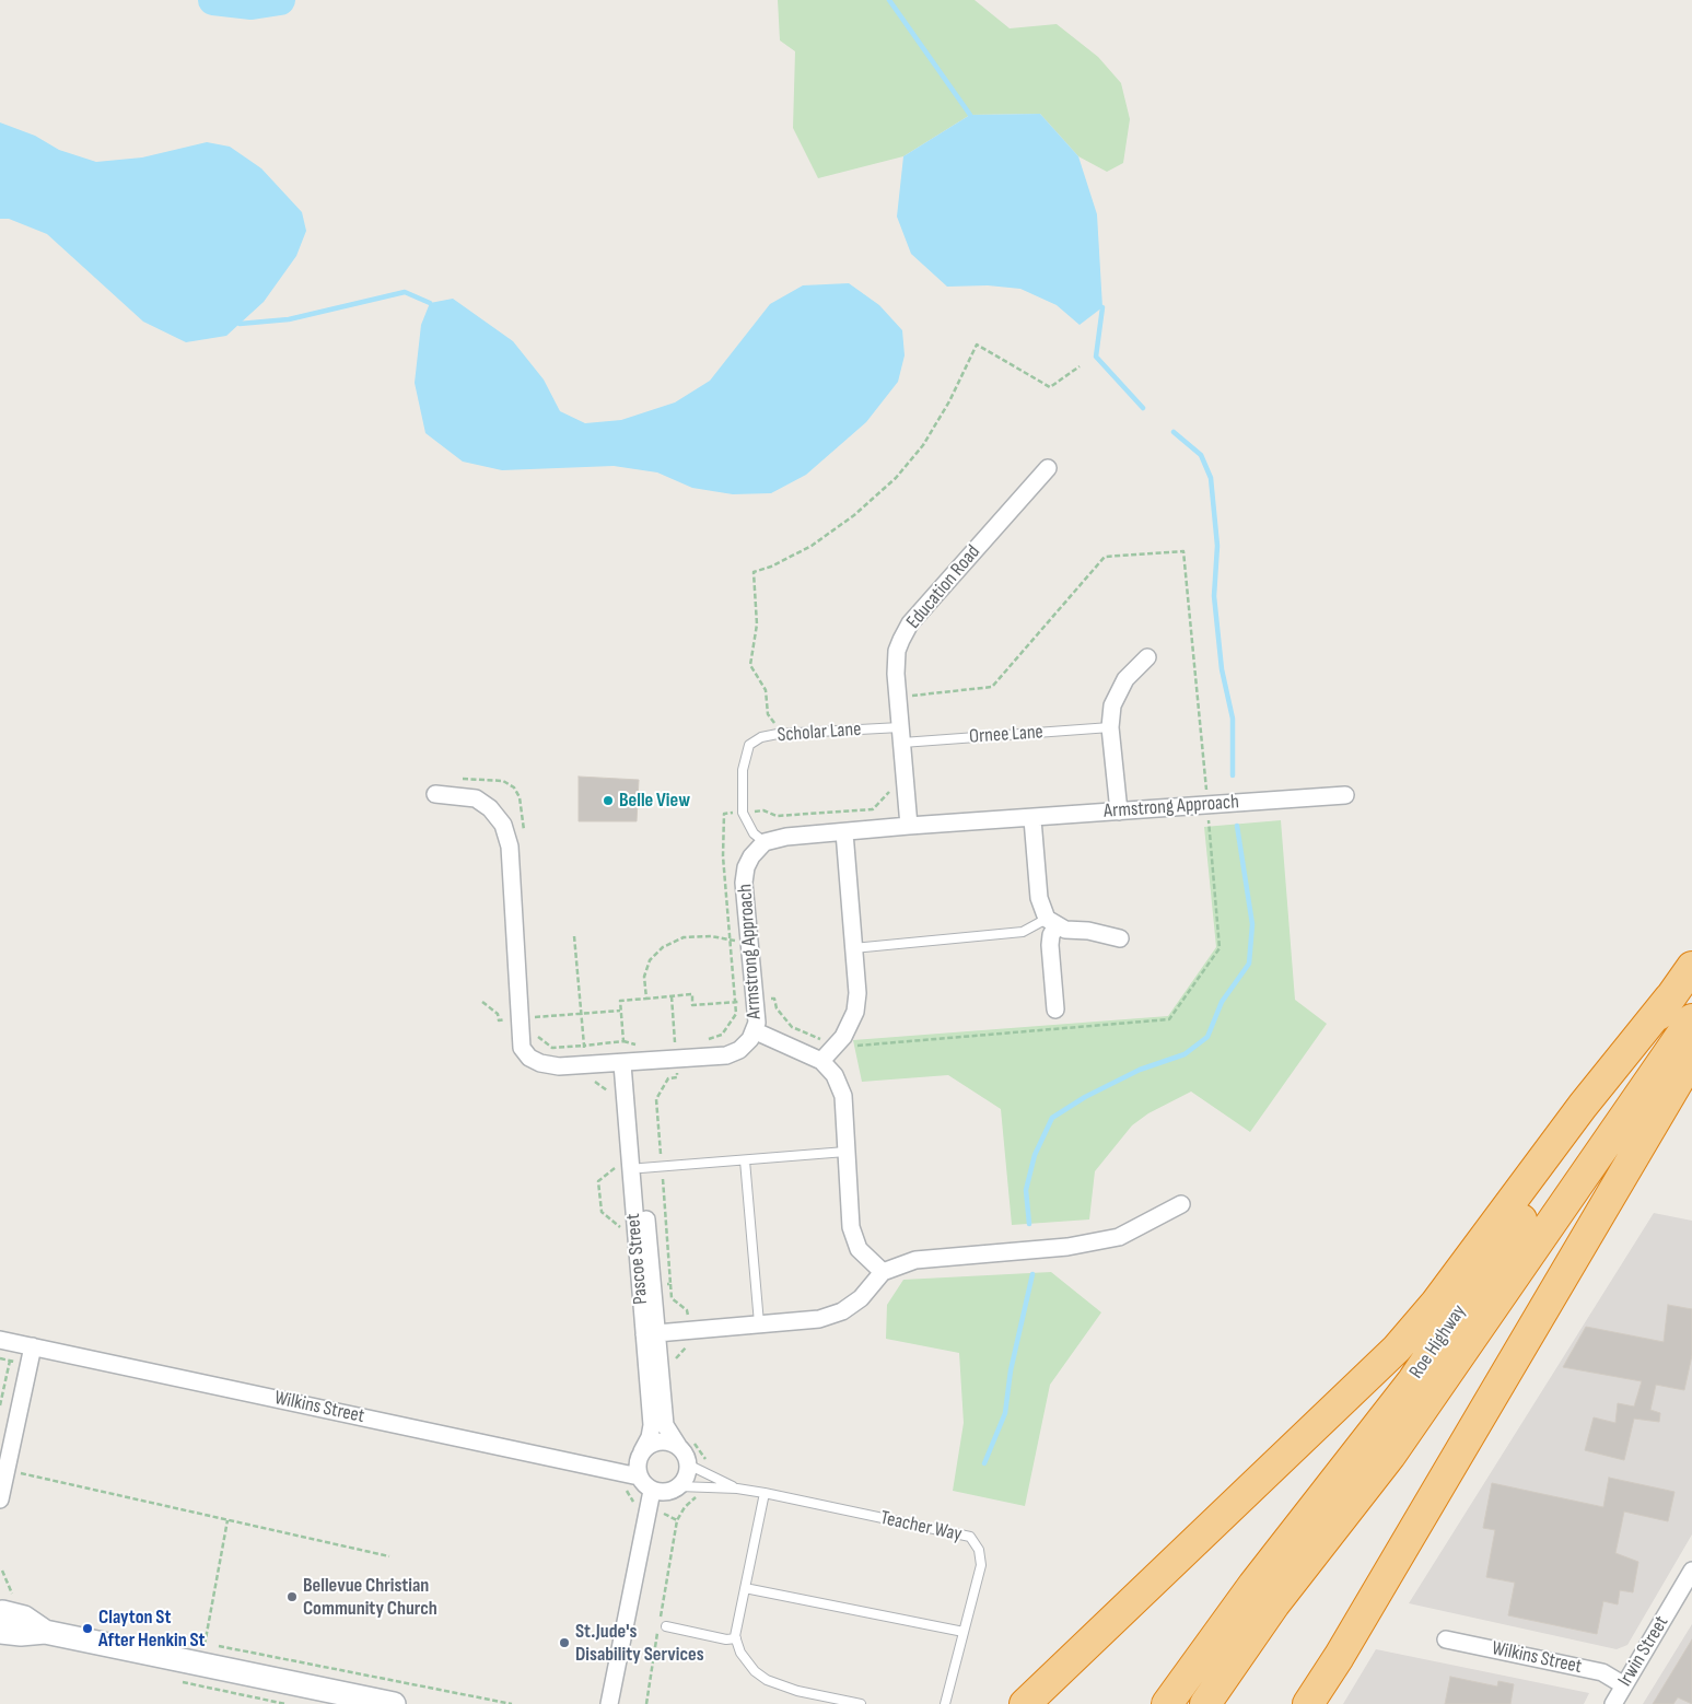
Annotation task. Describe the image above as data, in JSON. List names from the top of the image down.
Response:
{
  "streets": {
    "highway": ["Roe Highway"],
    "street": [
      "Education Road",
      "Armstrong Approach",
      "Pascoe Street",
      "Wilkins Street",
      "Irwin Street"
    ],
    "lane": ["Scholar Lane", "Ornee Lane", "Teacher Way"]
  },
  "crossings": [
    ["Education Road", "Scholar Lane"],
    ["Education Road", "Ornee Lane"],
    ["Education Road", "Armstrong Approach"],
    ["Scholar Lane", "Ornee Lane"],
    ["Armstrong Approach", "Pascoe Street"],
    ["Pascoe Street", "Wilkins Street"],
    ["Pascoe Street", "Teacher Way"],
    ["Wilkins Street", "Teacher Way"],
    ["Wilkins Street", "Irwin Street"]
  ],
  "places": [
    "Belle View",
    "Bellevue Christian Community Church",
    "Clayton St After Henkin St",
    "St.Jude's Disability Services"
  ]
}
